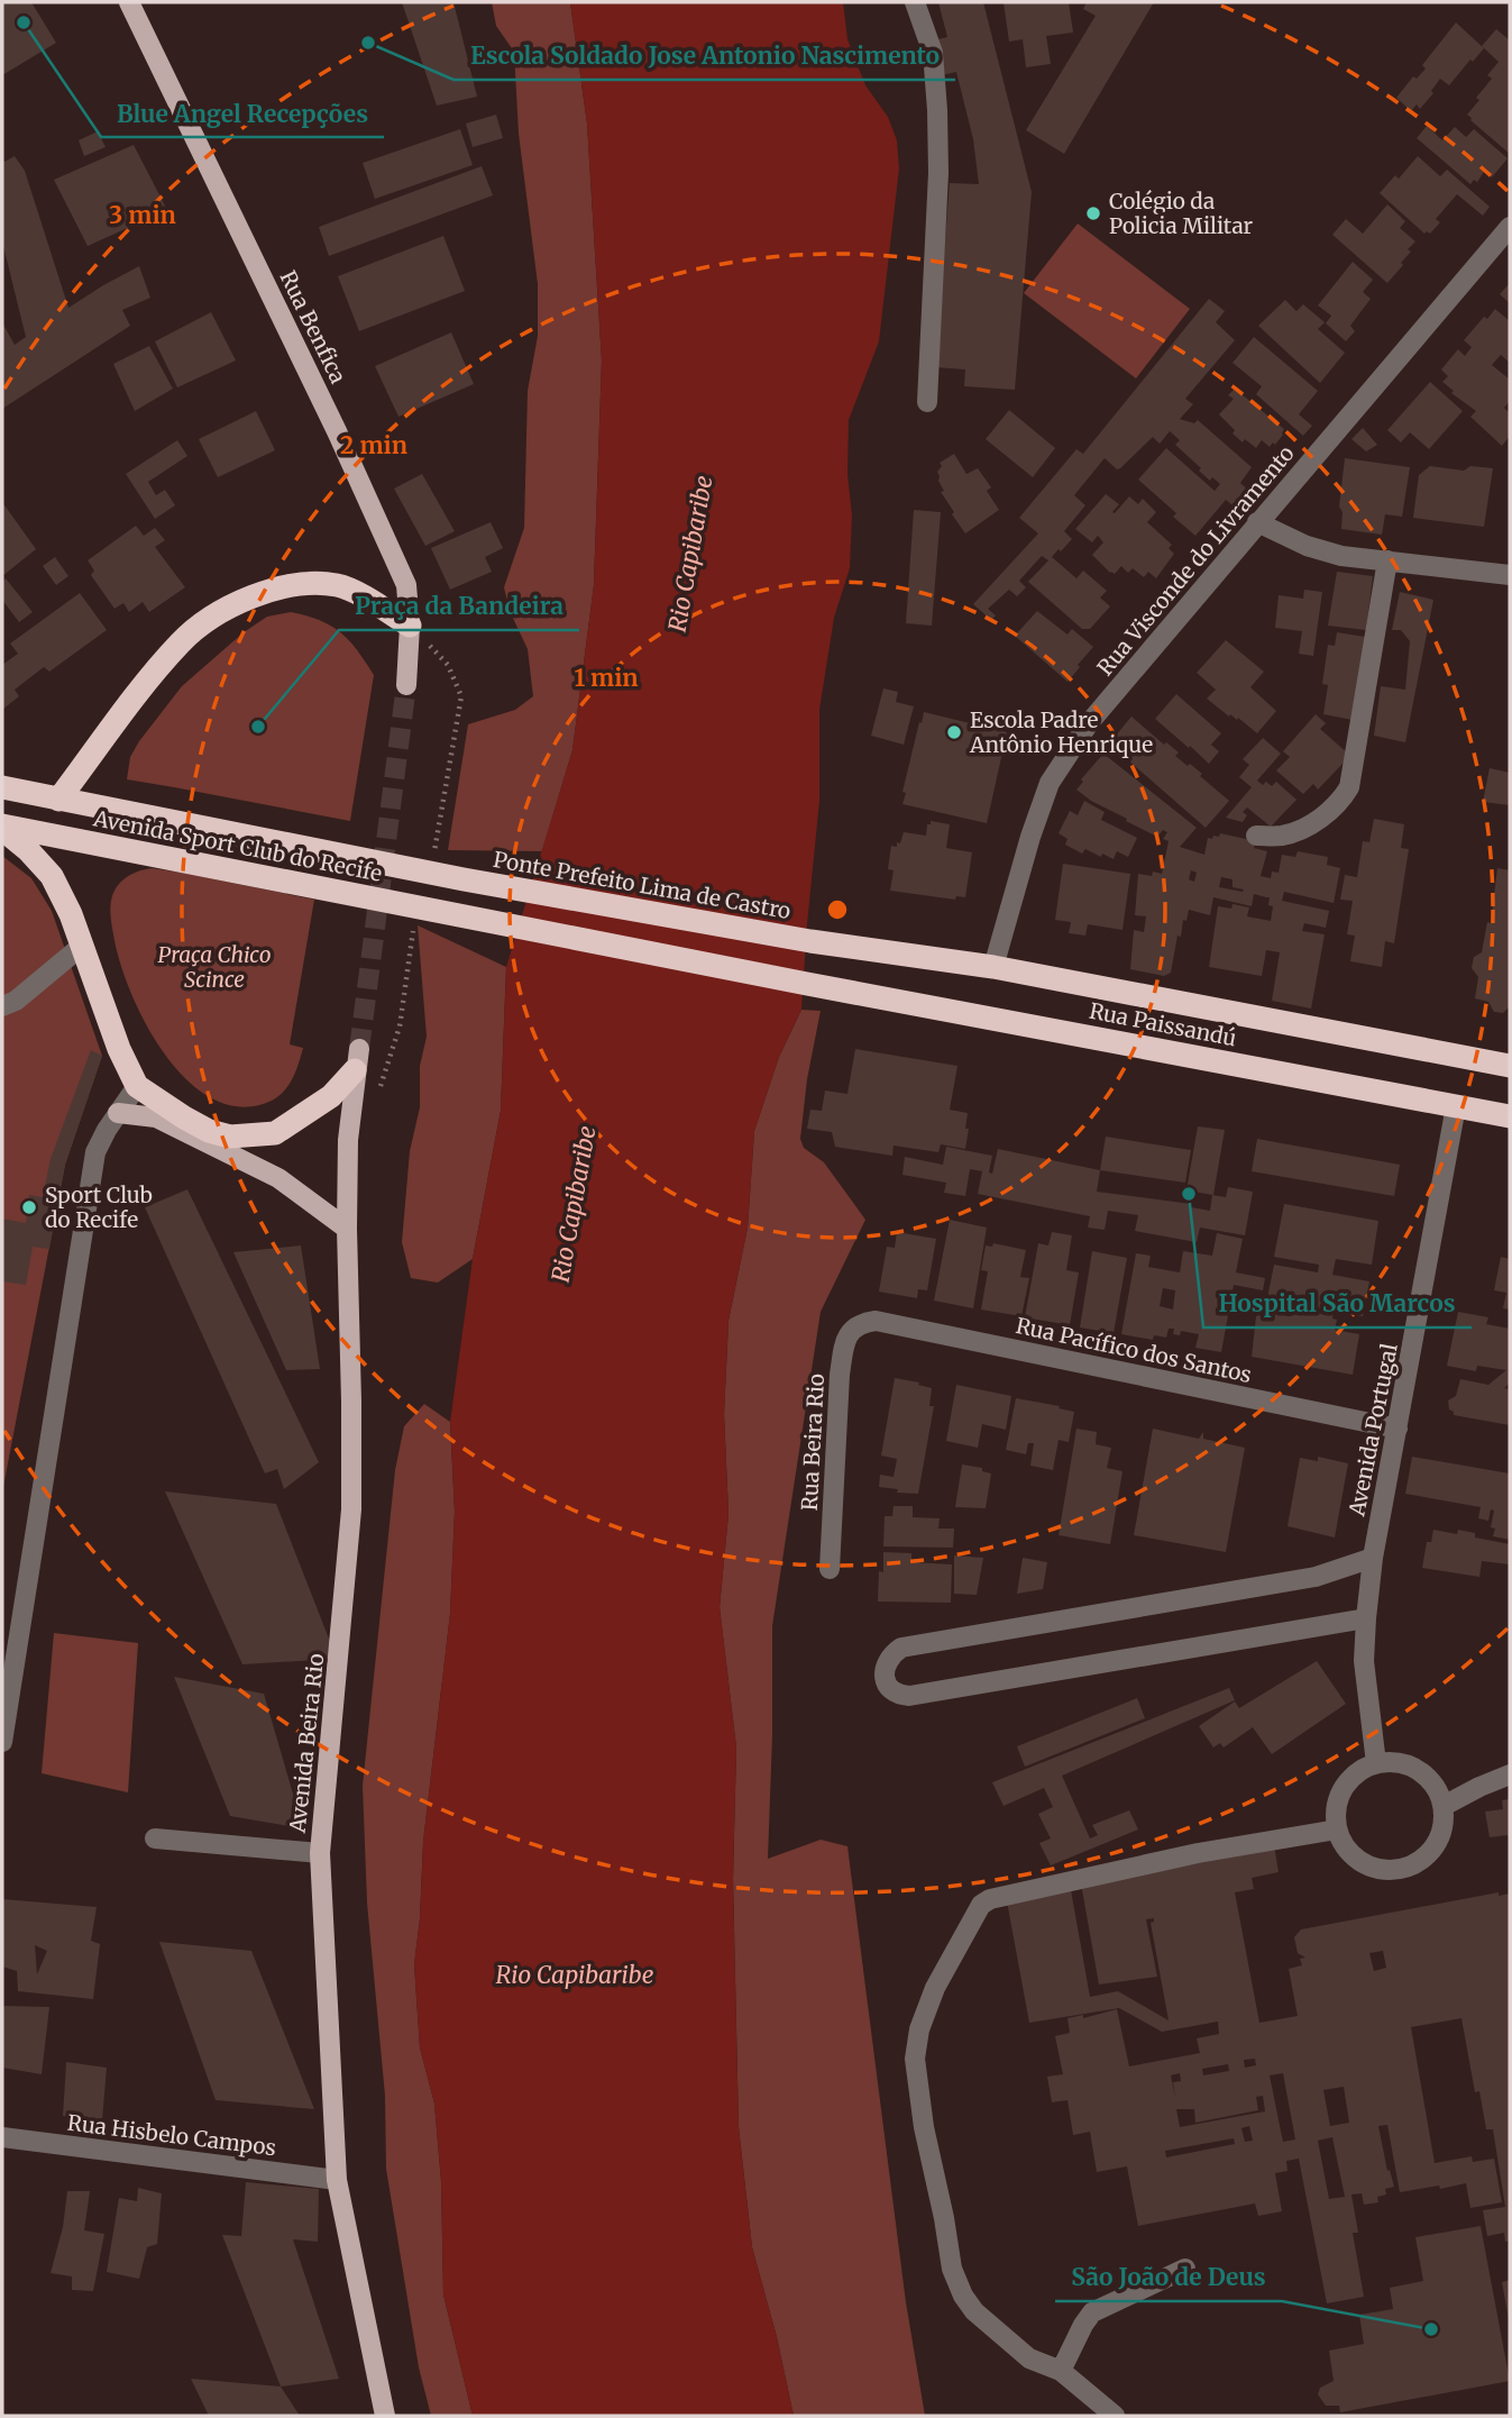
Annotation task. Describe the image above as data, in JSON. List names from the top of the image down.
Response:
{
  "streets": {
    "highway": ["Avenida Sport Club do Recife", "Ponte Prefeito Lima de Castro", "Rua Paissandú"],
    "main road": ["Rua Benfica", "Avenida Beira Rio"],
    "street": [
      "Rua Visconde do Livramento",
      "Rua Pacífico dos Santos",
      "Avenida Portugal",
      "Rua Beira Rio",
      "Rua Hisbelo Campos"
    ]
  },
  "crossings": [
    ["Rua Visconde do Livramento", "Rua Paissandú"],
    ["Avenida Sport Club do Recife", "Ponte Prefeito Lima de Castro"],
    ["Avenida Sport Club do Recife", "Rua Paissandú"],
    ["Ponte Prefeito Lima de Castro", "Rua Paissandú"],
    ["Rua Paissandú", "Avenida Portugal"],
    ["Rua Pacífico dos Santos", "Avenida Portugal"],
    ["Rua Pacífico dos Santos", "Rua Beira Rio"],
    ["Avenida Beira Rio", "Rua Hisbelo Campos"]
  ],
  "water": ["Rio Capibaribe"],
  "parks": ["Praça Chico Scince"],
  "places": [
    "Blue Angel Recepções",
    "Escola Soldado Jose Antonio Nascimento",
    "Colégio da Policia Militar",
    "Praça da Bandeira",
    "Escola Padre Antônio Henrique",
    "Hospital São Marcos",
    "Sport Club do Recife",
    "São João de Deus"
  ],
  "rings": ["3 min", "2 min", "1 min"]
}
